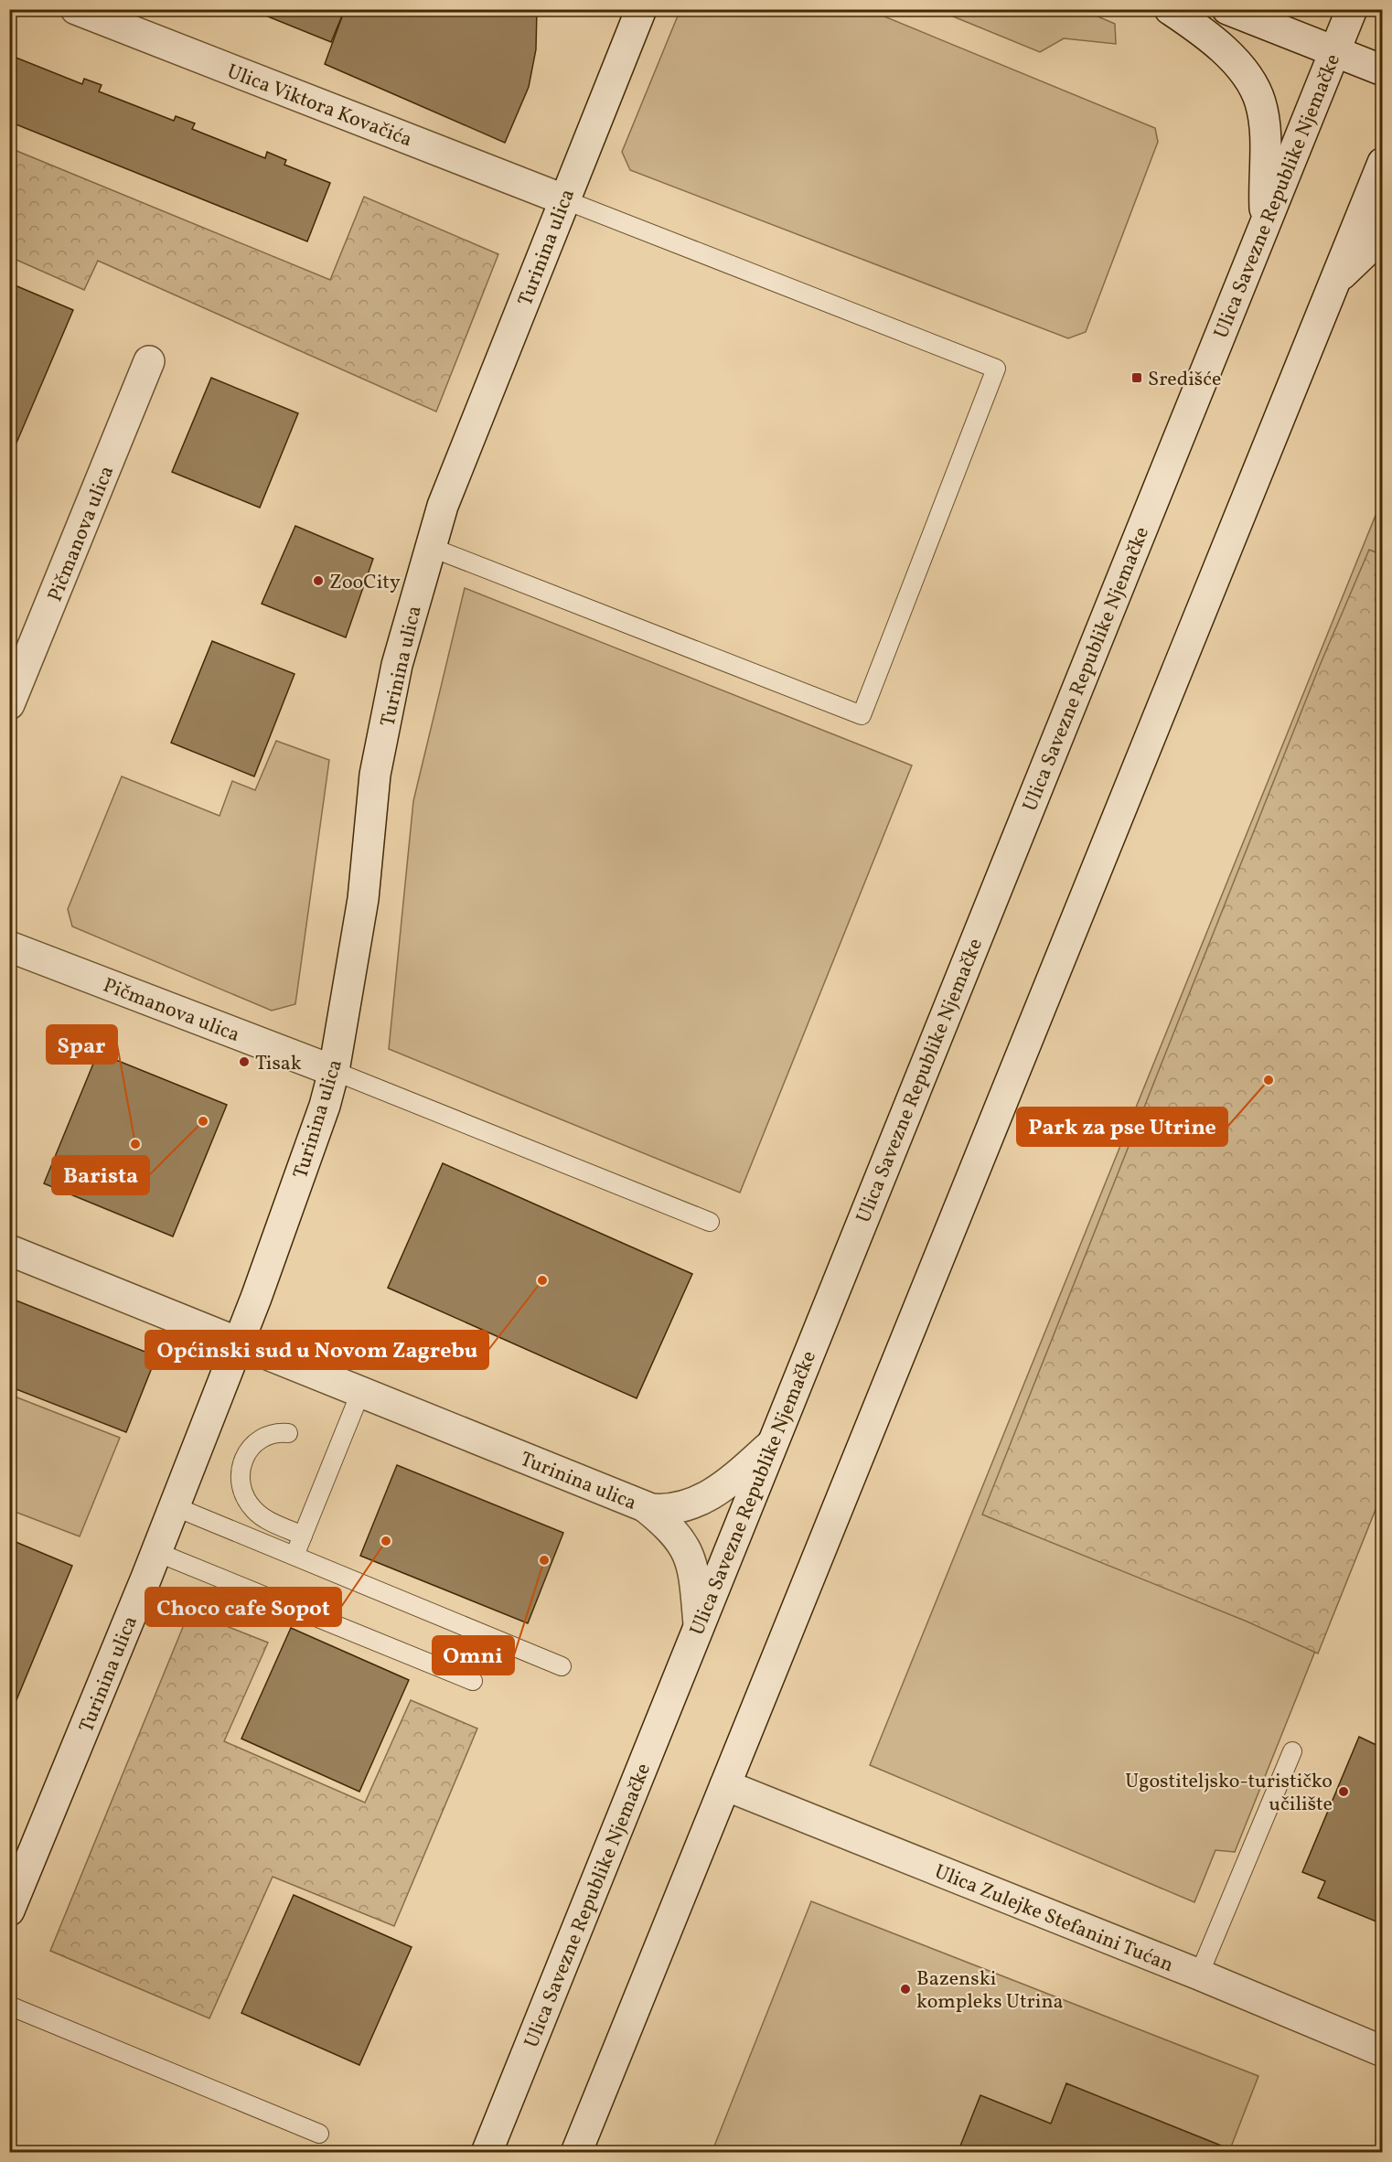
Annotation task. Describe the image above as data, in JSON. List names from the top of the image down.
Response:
{
  "streets": {
    "street": [
      "Ulica Viktora Kovačića",
      "Ulica Savezne Republike Njemačke",
      "Turinina ulica",
      "Pičmanova ulica",
      "Ulica Zulejke Stefanini Tućan"
    ]
  },
  "crossings": [
    ["Ulica Viktora Kovačića", "Turinina ulica"],
    ["Ulica Savezne Republike Njemačke", "Turinina ulica"],
    ["Turinina ulica", "Pičmanova ulica"]
  ],
  "places": {
    "transit": ["Središće"],
    "other": [
      "ZooCity",
      "Tisak",
      "Park za pse Utrine",
      "Barista",
      "Spar",
      "Općinski sud u Novom Zagrebu",
      "Choco cafe Sopot",
      "Omni",
      "Ugostiteljsko-turističko učilište",
      "Bazenski kompleks Utrina"
    ]
  }
}
